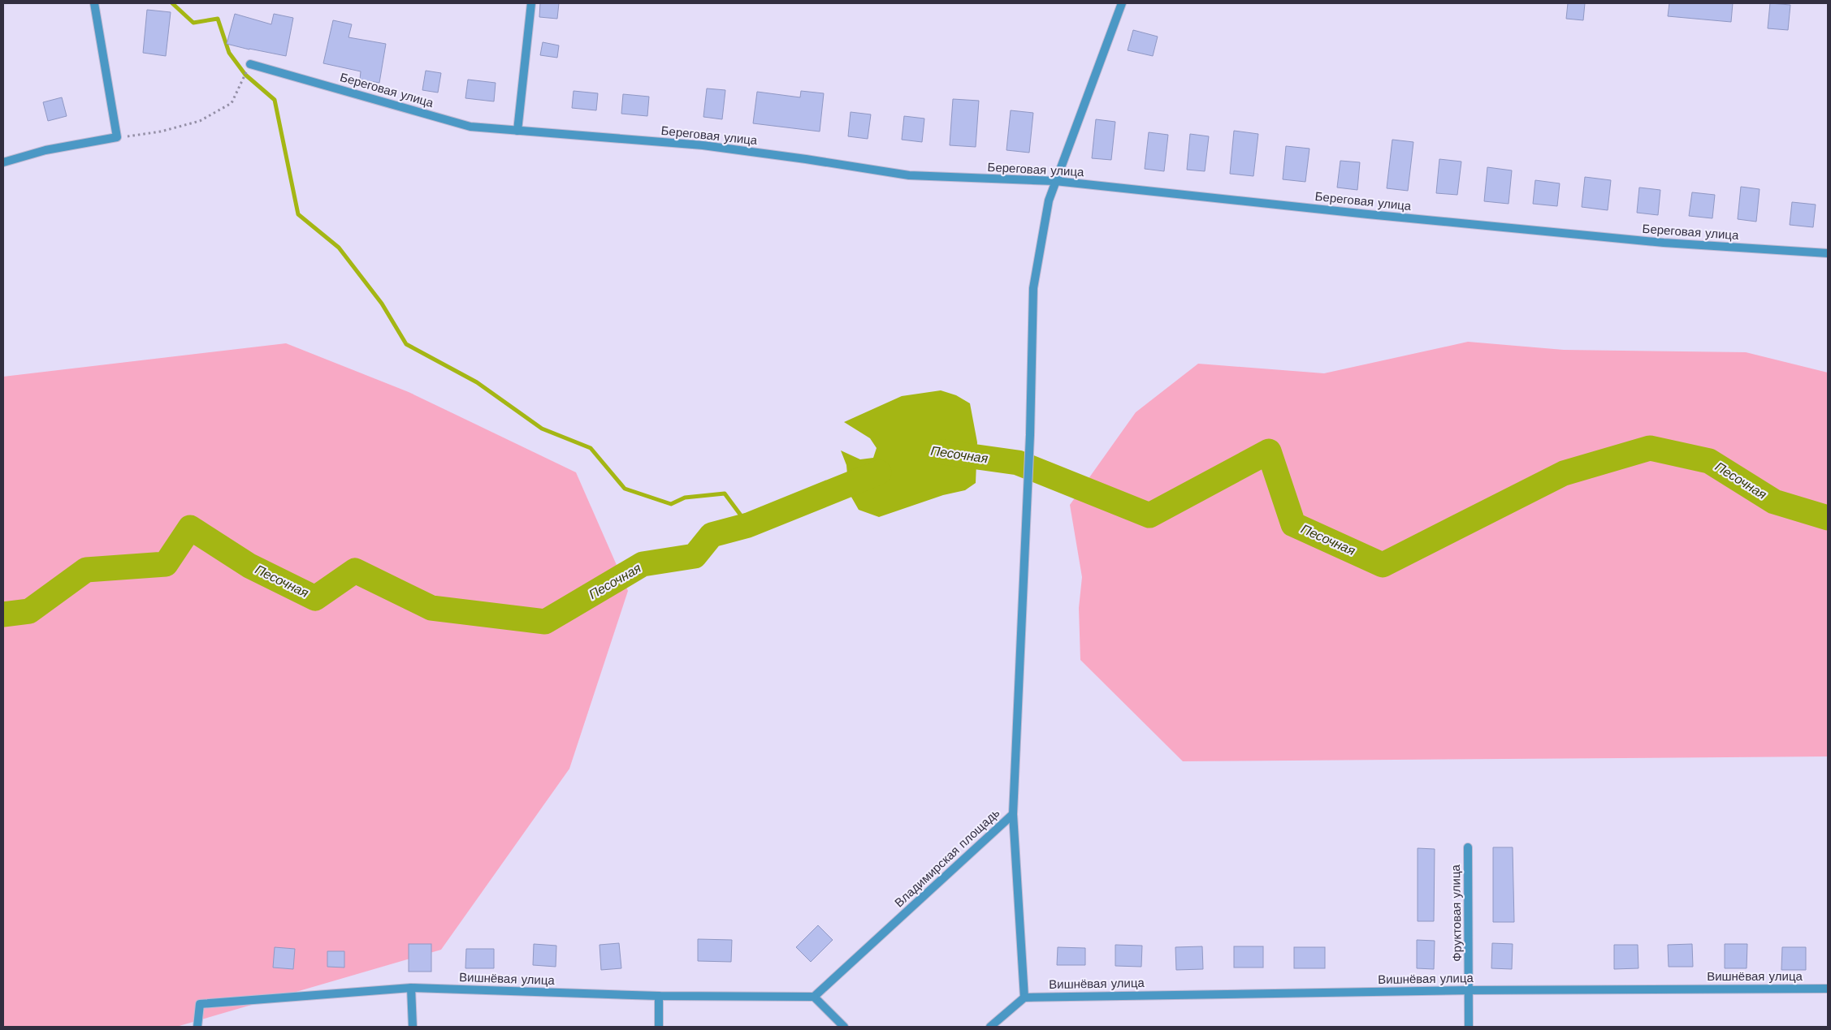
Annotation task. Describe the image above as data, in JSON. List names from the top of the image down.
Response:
{
  "streets": {
    "street": [
      "Береговая улица",
      "Владимирская площадь",
      "Фруктовая улица",
      "Вишнёвая улица"
    ]
  },
  "crossings": [
    ["Владимирская площадь", "Вишнёвая улица"],
    ["Фруктовая улица", "Вишнёвая улица"]
  ],
  "water": ["Песочная"]
}
